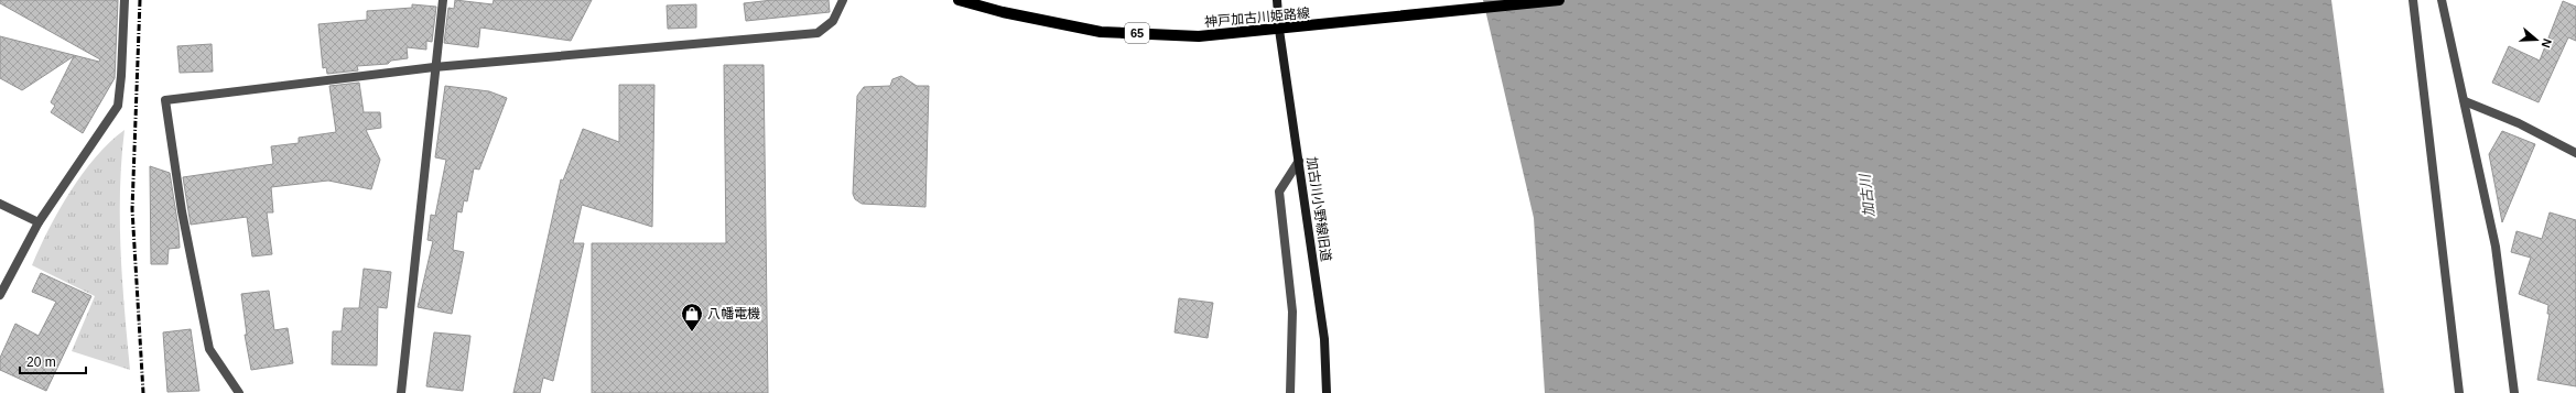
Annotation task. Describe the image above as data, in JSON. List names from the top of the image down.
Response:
{
  "streets": {
    "main road": ["神戸加古川姫路線", "65"],
    "street": ["加古川小野線旧道"]
  },
  "crossings": [
    ["神戸加古川姫路線", "加古川小野線旧道"]
  ],
  "water": ["加古川"],
  "places": {
    "shop": ["八幡電機"]
  },
  "scale_bar": "20 m",
  "north": "right"
}
